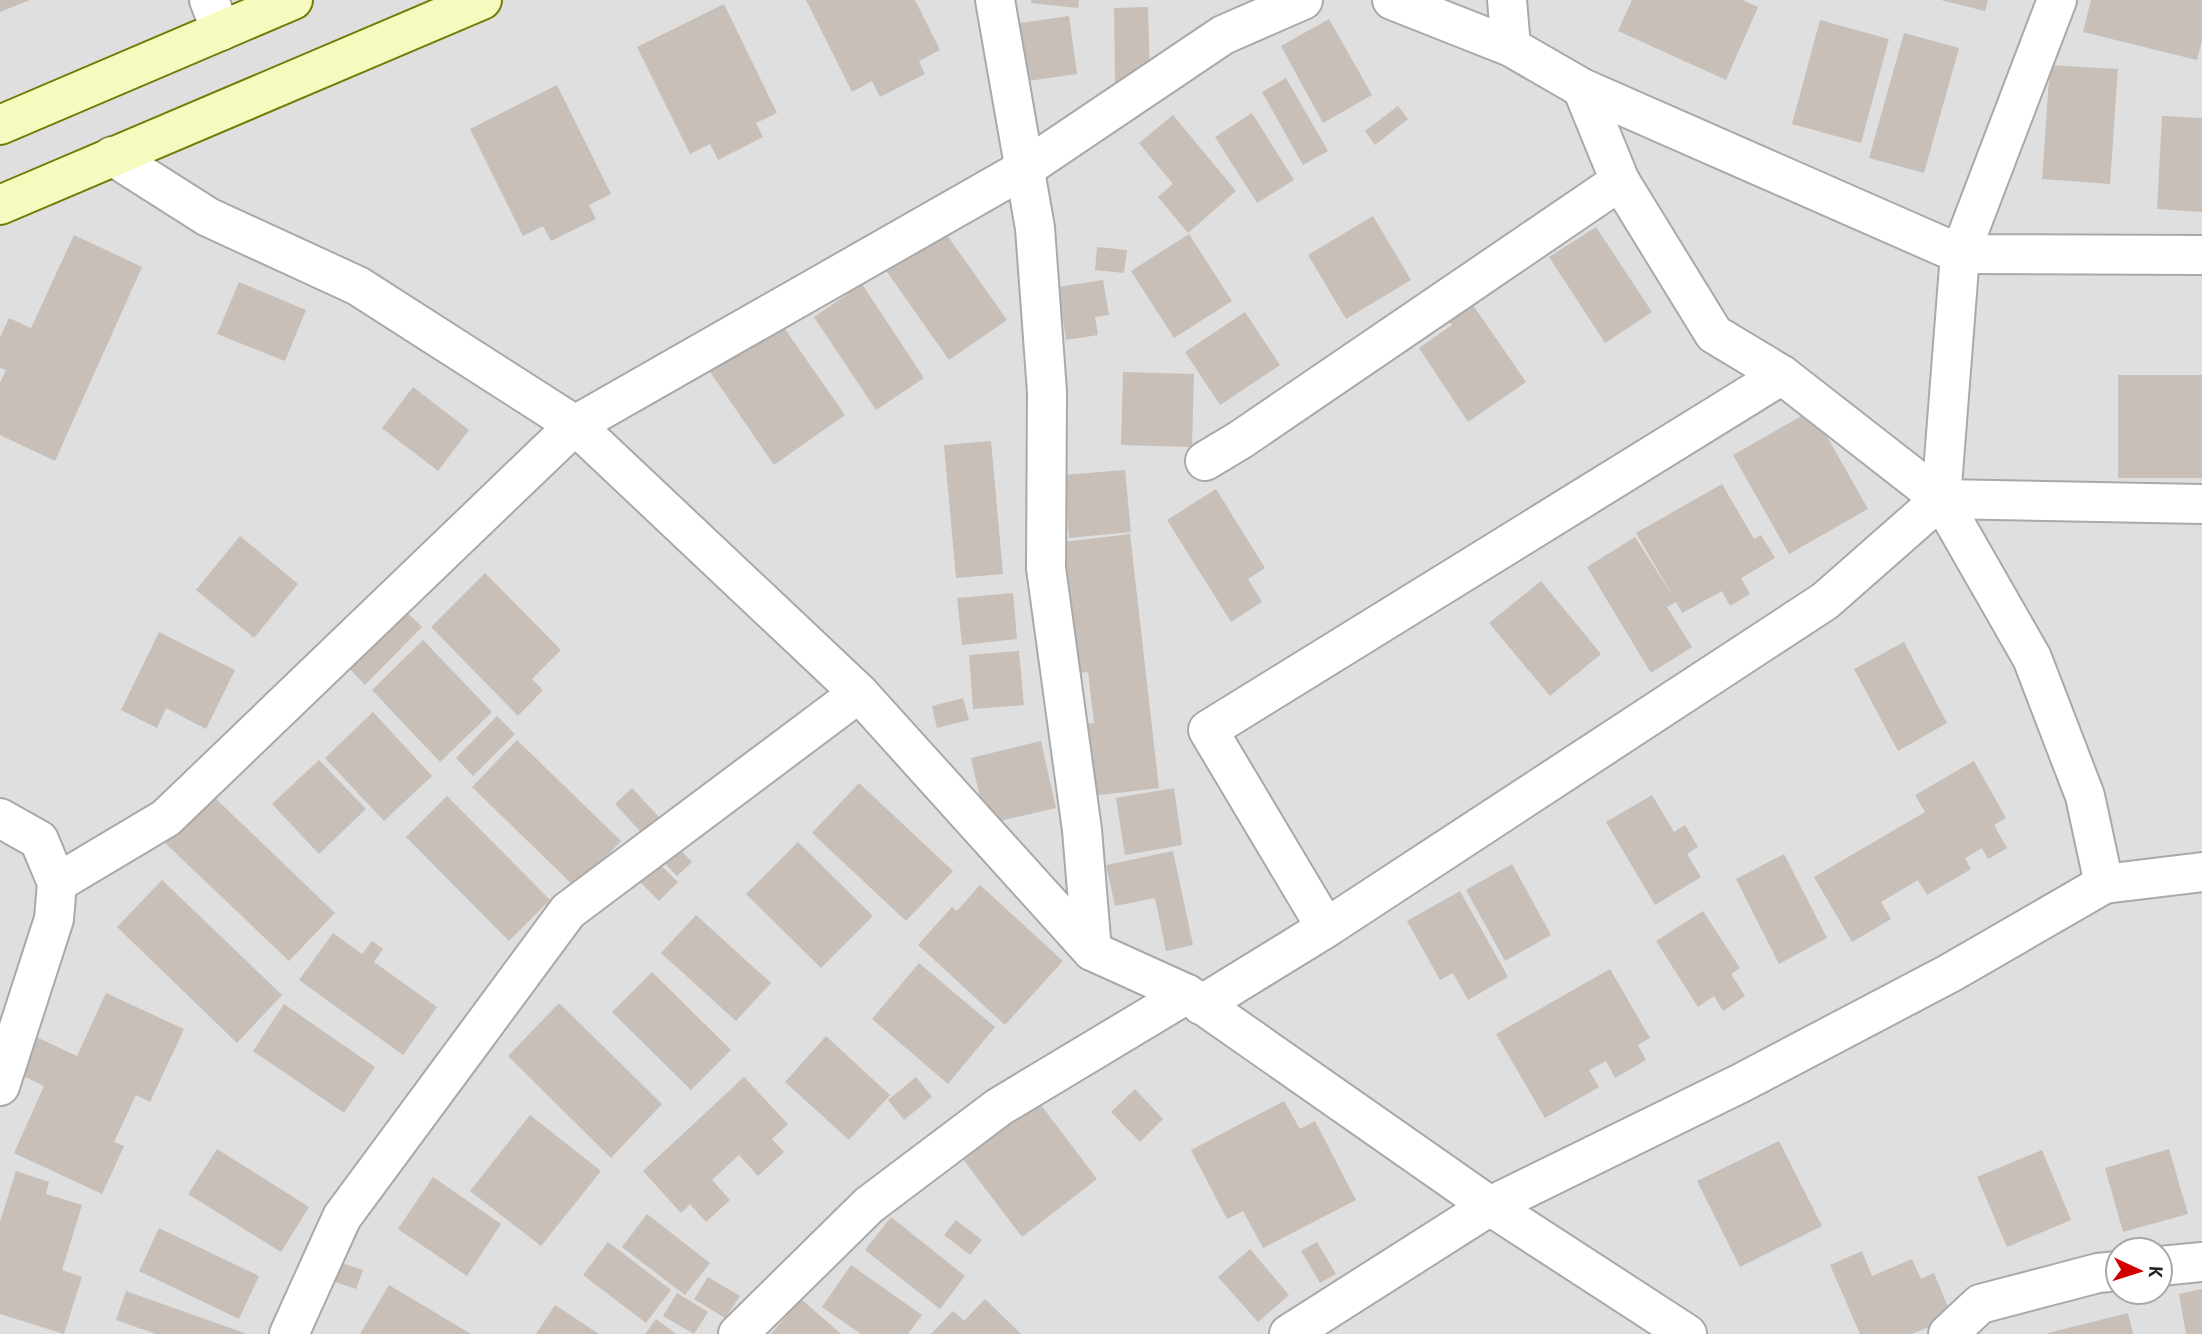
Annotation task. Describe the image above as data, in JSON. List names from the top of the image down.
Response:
{
  "north": "right"
}
